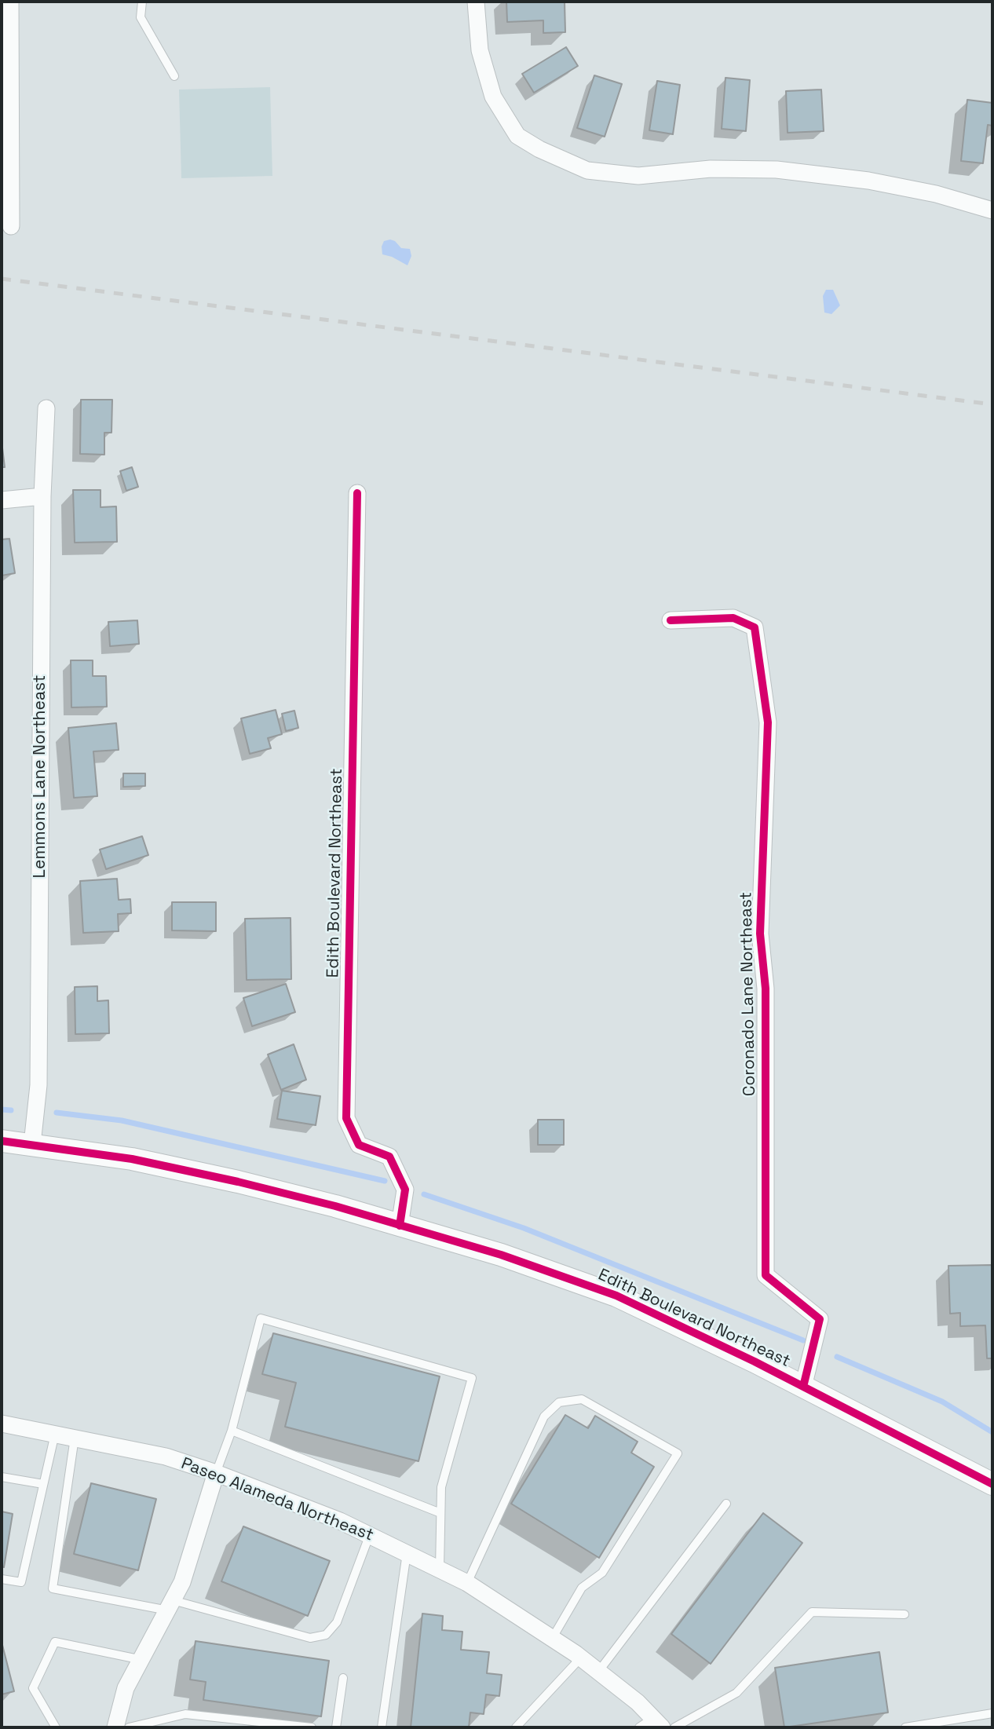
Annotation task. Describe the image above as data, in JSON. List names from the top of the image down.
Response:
{
  "streets": {
    "street": [
      "Lemmons Lane Northeast",
      "Edith Boulevard Northeast",
      "Coronado Lane Northeast",
      "Paseo Alameda Northeast"
    ]
  },
  "crossings": [
    ["Lemmons Lane Northeast", "Edith Boulevard Northeast"],
    ["Edith Boulevard Northeast", "Coronado Lane Northeast"]
  ]
}
